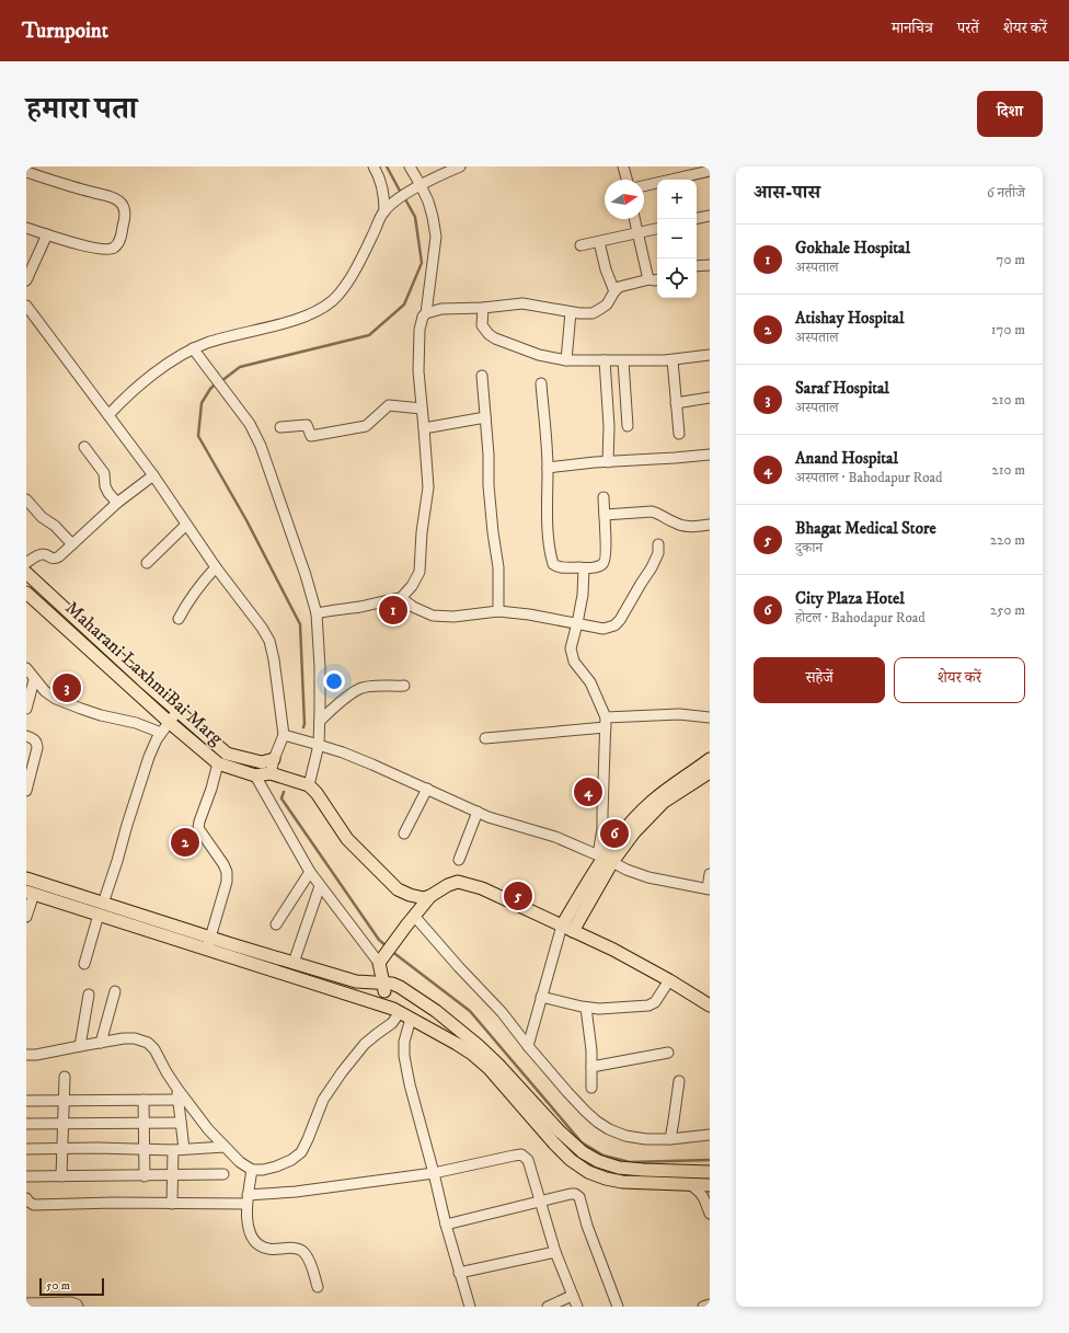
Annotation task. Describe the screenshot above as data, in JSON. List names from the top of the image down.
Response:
{
  "streets": {
    "main road": ["Maharani LaxhmiBai Marg"]
  },
  "scale_bar": "50 m",
  "north": "right",
  "page": {
    "header": "Turnpoint",
    "nav": ["मानचित्र", "परतें", "शेयर करें"],
    "title": "हमारा पता",
    "buttons": [
      "दिशा",
      ["सहेजें", "शेयर करें"]
    ],
    "heading": ["आस-पास", "6 नतीजे"],
    "map_buttons": ["+", "−"],
    "list": [
      {
        "mark": "1",
        "name": "Gokhale Hospital",
        "note": "अस्पताल",
        "value": "70 m"
      },
      {
        "mark": "2",
        "name": "Atishay Hospital",
        "note": "अस्पताल",
        "value": "170 m"
      },
      {
        "mark": "3",
        "name": "Saraf Hospital",
        "note": "अस्पताल",
        "value": "210 m"
      },
      {
        "mark": "4",
        "name": "Anand Hospital",
        "note": "अस्पताल · Bahodapur Road",
        "value": "210 m"
      },
      {
        "mark": "5",
        "name": "Bhagat Medical Store",
        "note": "दुकान",
        "value": "220 m"
      },
      {
        "mark": "6",
        "name": "City Plaza Hotel",
        "note": "होटल · Bahodapur Road",
        "value": "250 m"
      }
    ],
    "pins": [
      "1",
      "3",
      "4",
      "6",
      "2",
      "5"
    ],
    "scale": "50 m"
  }
}
